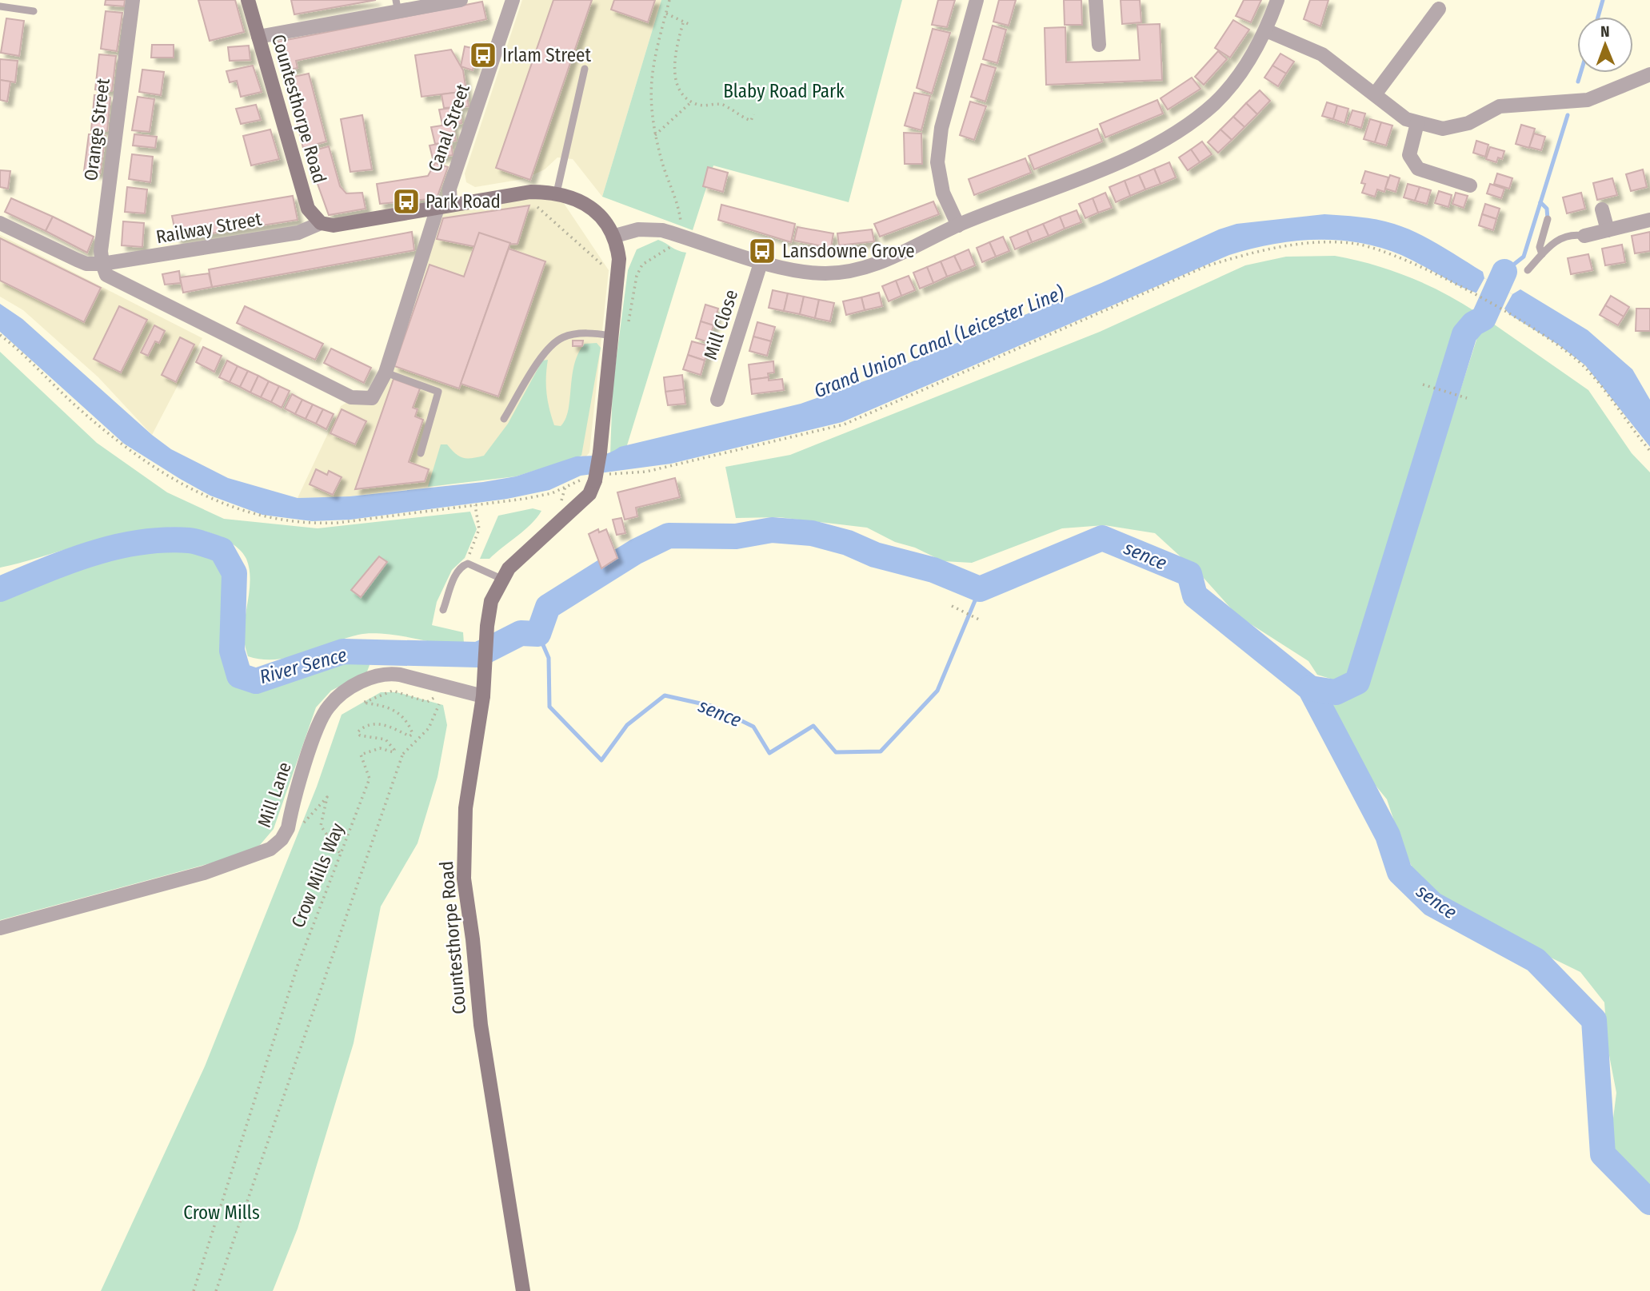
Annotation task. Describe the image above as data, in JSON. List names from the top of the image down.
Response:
{
  "streets": {
    "street": [
      "Countesthorpe Road",
      "Canal Street",
      "Orange Street",
      "Railway Street",
      "Mill Close",
      "Mill Lane"
    ],
    "path": ["Crow Mills Way"]
  },
  "crossings": [
    ["Countesthorpe Road", "Railway Street"],
    ["Countesthorpe Road", "Mill Lane"],
    ["Canal Street", "Orange Street"],
    ["Canal Street", "Railway Street"],
    ["Orange Street", "Railway Street"],
    ["Mill Lane", "Crow Mills Way"]
  ],
  "water": ["Grand Union Canal (Leicester Line)", "sence", "River Sence"],
  "parks": ["Blaby Road Park", "Crow Mills"],
  "places": {
    "bus stop": ["Irlam Street", "Park Road", "Lansdowne Grove"]
  },
  "north": "top"
}
